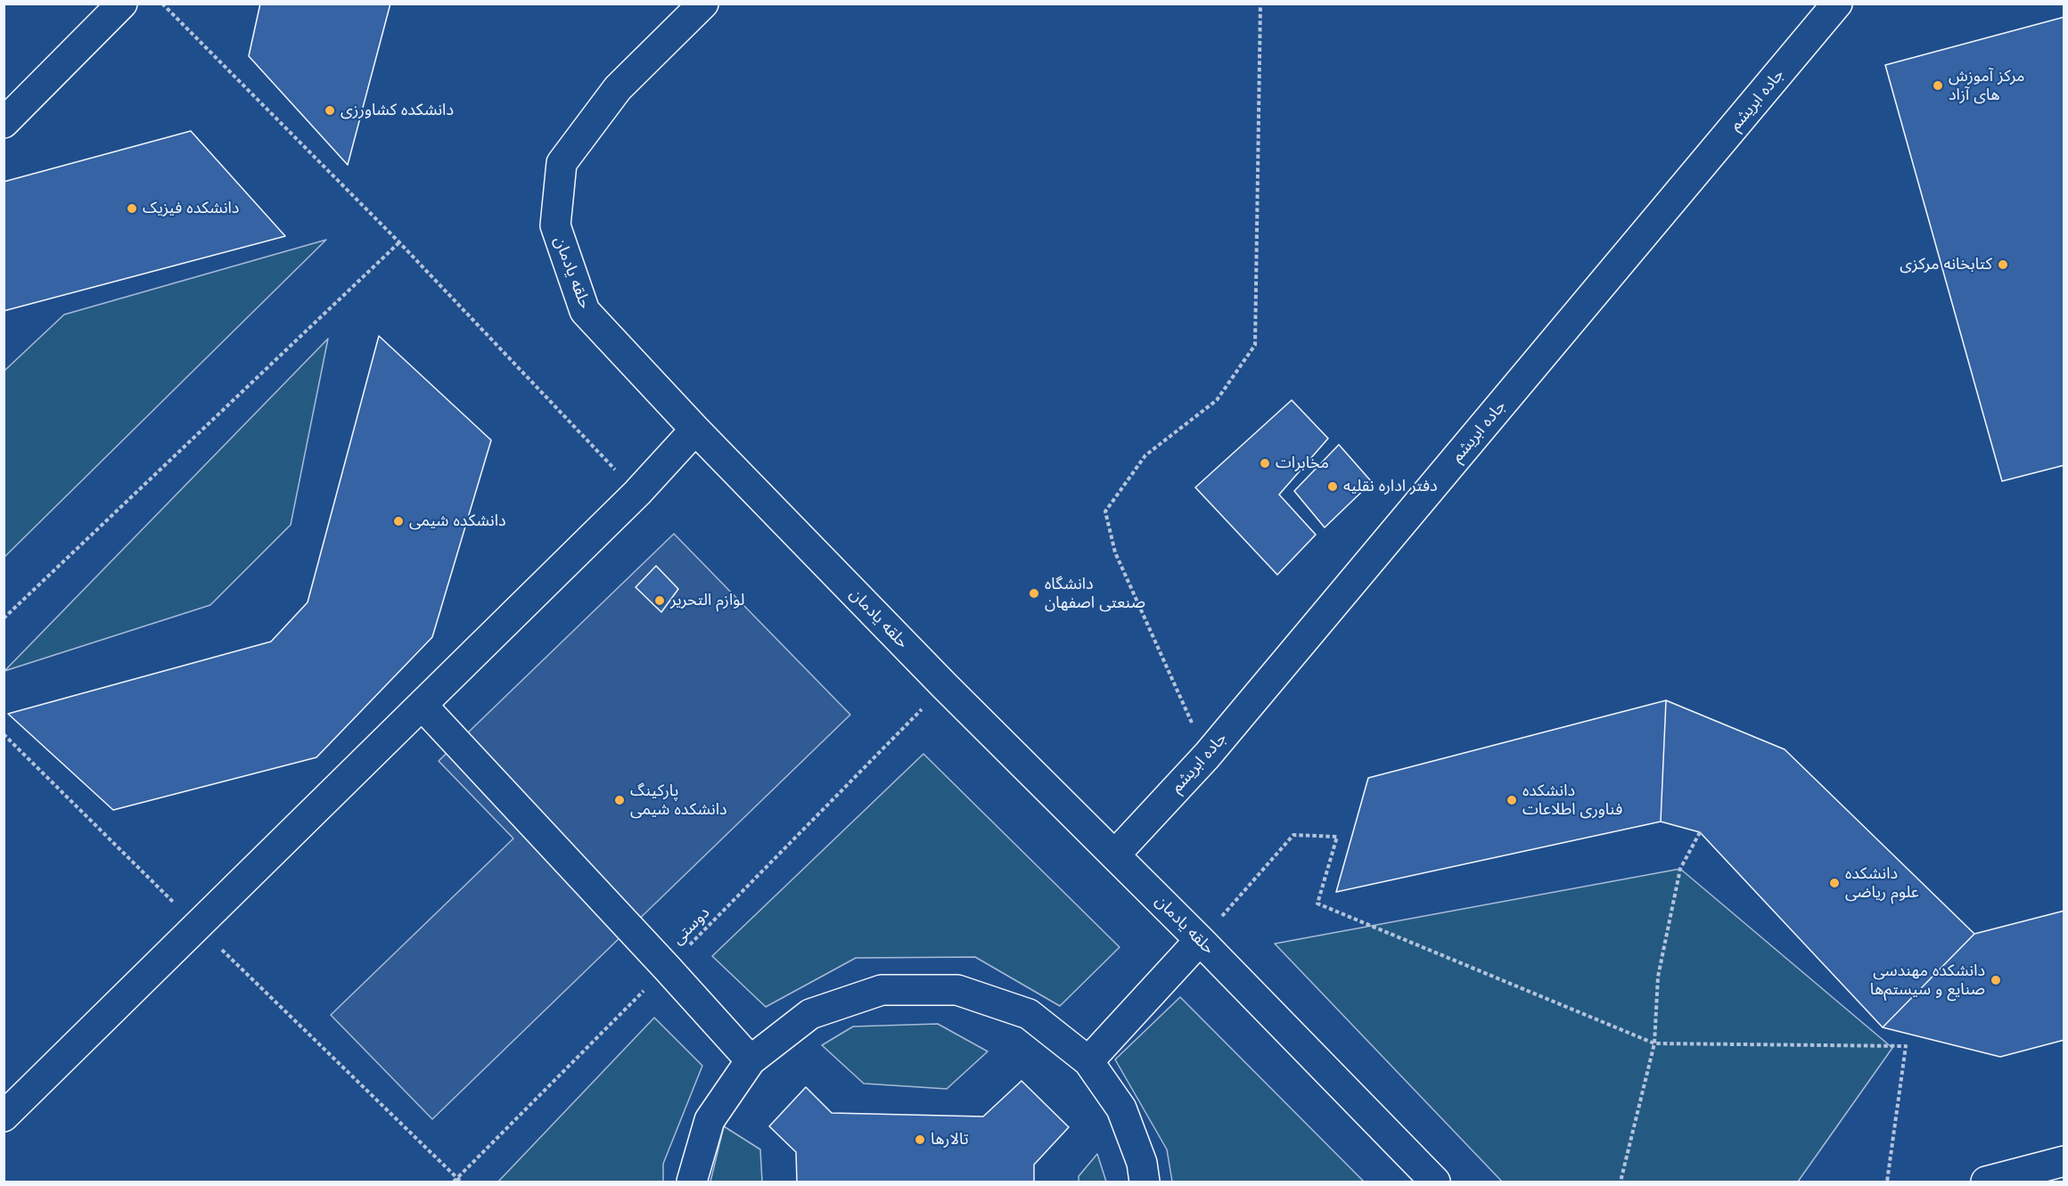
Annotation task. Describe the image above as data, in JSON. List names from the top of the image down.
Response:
{
  "streets": {
    "street": ["جاده ابریشم", "حلقه یادمان"],
    "path": ["دوستی"]
  },
  "crossings": [
    ["جاده ابریشم", "حلقه یادمان"],
    ["حلقه یادمان", "دوستی"]
  ],
  "places": [
    "مرکز آموزش های آزاد",
    "دانشکده کشاورزی",
    "دانشکده فیزیک",
    "کتابخانه مرکزی",
    "مخابرات",
    "دفتر اداره نقلیه",
    "دانشکده شیمی",
    "دانشگاه صنعتی اصفهان",
    "لوازم التحریر",
    "پارکینگ دانشکده شیمی",
    "دانشکده فناوری اطلاعات",
    "دانشکده علوم ریاضی",
    "دانشکده مهندسی صنایع و سیستم‌ها",
    "تالارها"
  ]
}
